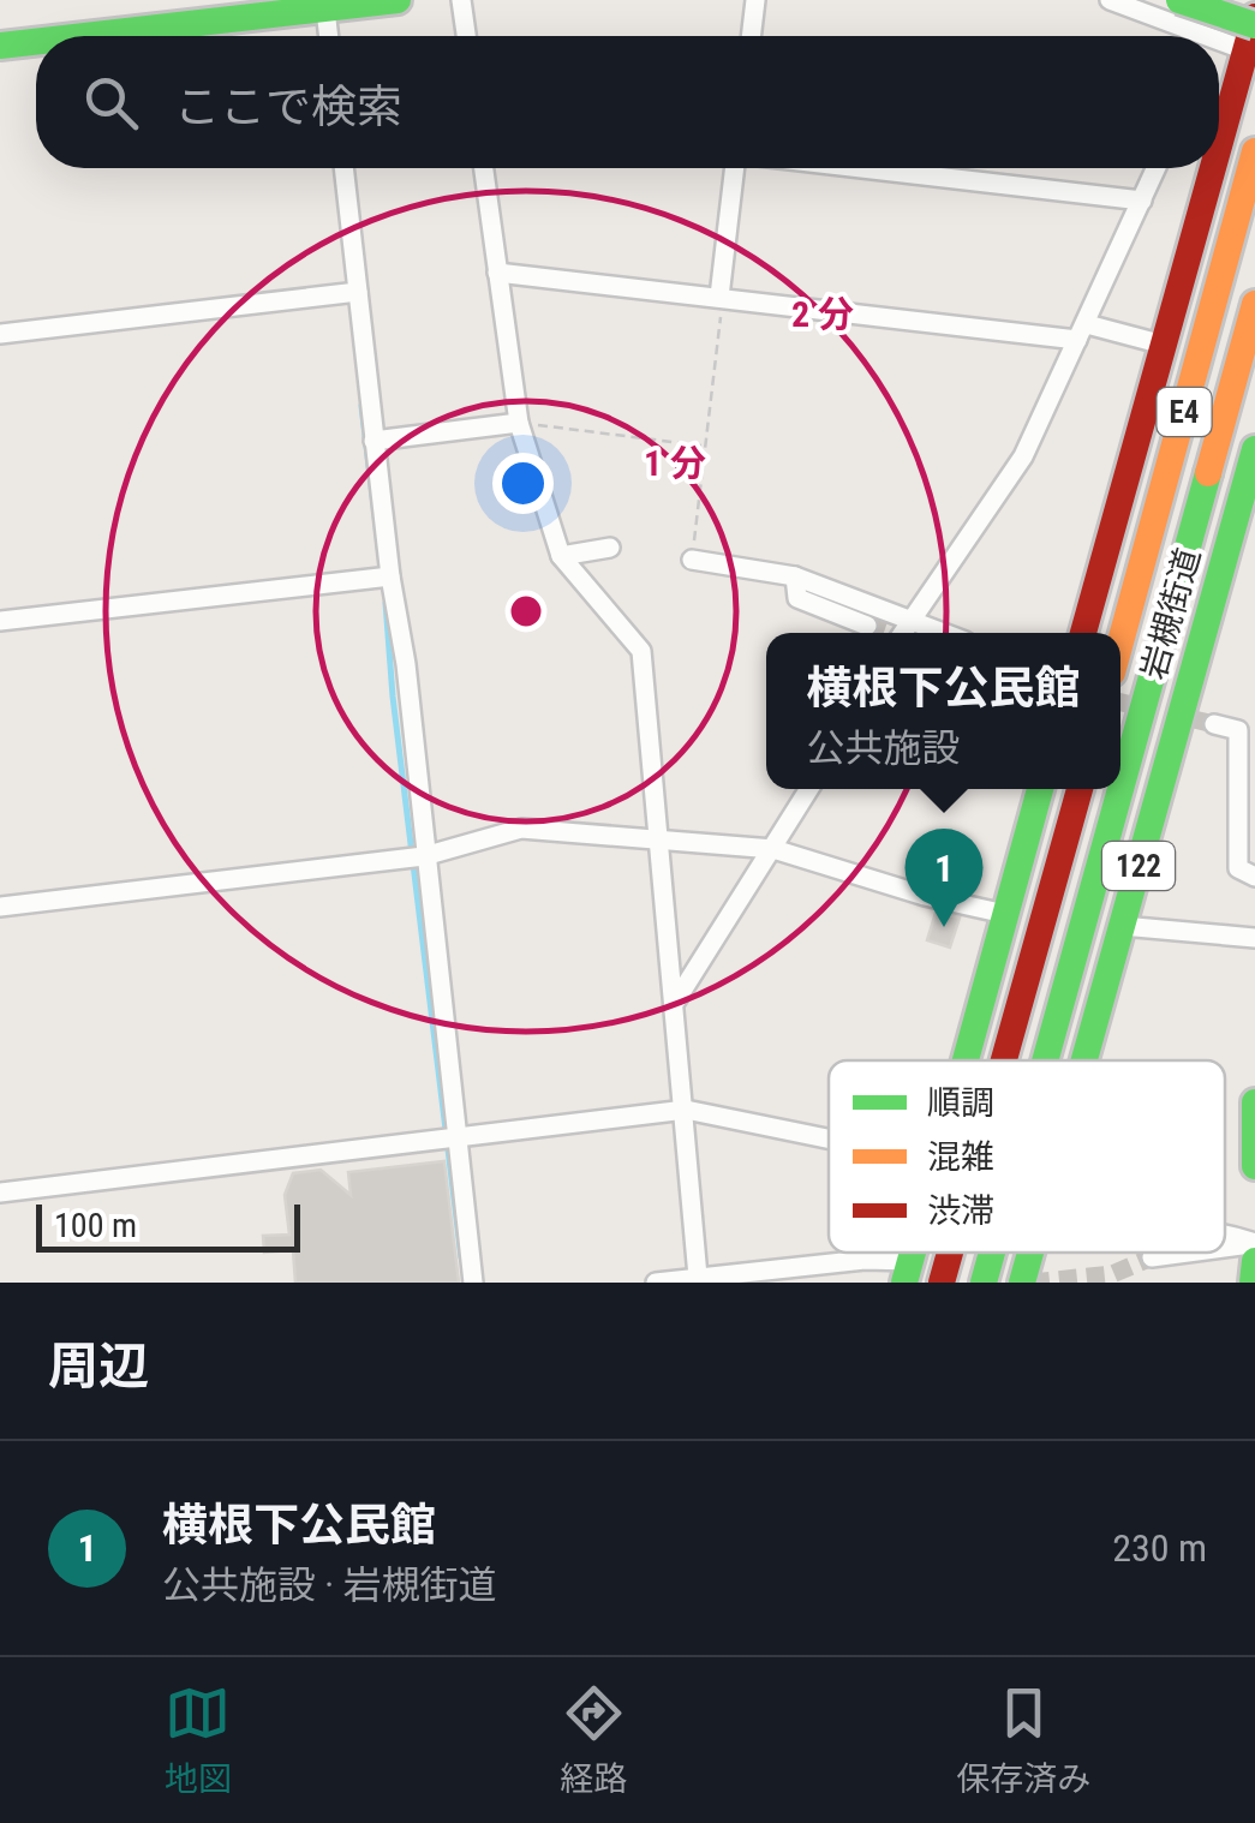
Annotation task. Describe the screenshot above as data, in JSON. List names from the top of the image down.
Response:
{
  "streets": {
    "main road": ["E4", "岩槻街道", "122"]
  },
  "legend": ["順調", "混雑", "渋滞"],
  "scale_bar": "100 m",
  "page": {
    "search": "ここで検索",
    "popup": ["横根下公民館", "公共施設"],
    "pins": "1",
    "scale": "100 m",
    "heading": "周辺",
    "list": [
      {
        "mark": "1",
        "name": "横根下公民館",
        "note": "公共施設 · 岩槻街道",
        "value": "230 m"
      }
    ],
    "nav": ["地図", "経路", "保存済み"]
  },
  "rings": ["2 分", "1 分"]
}
